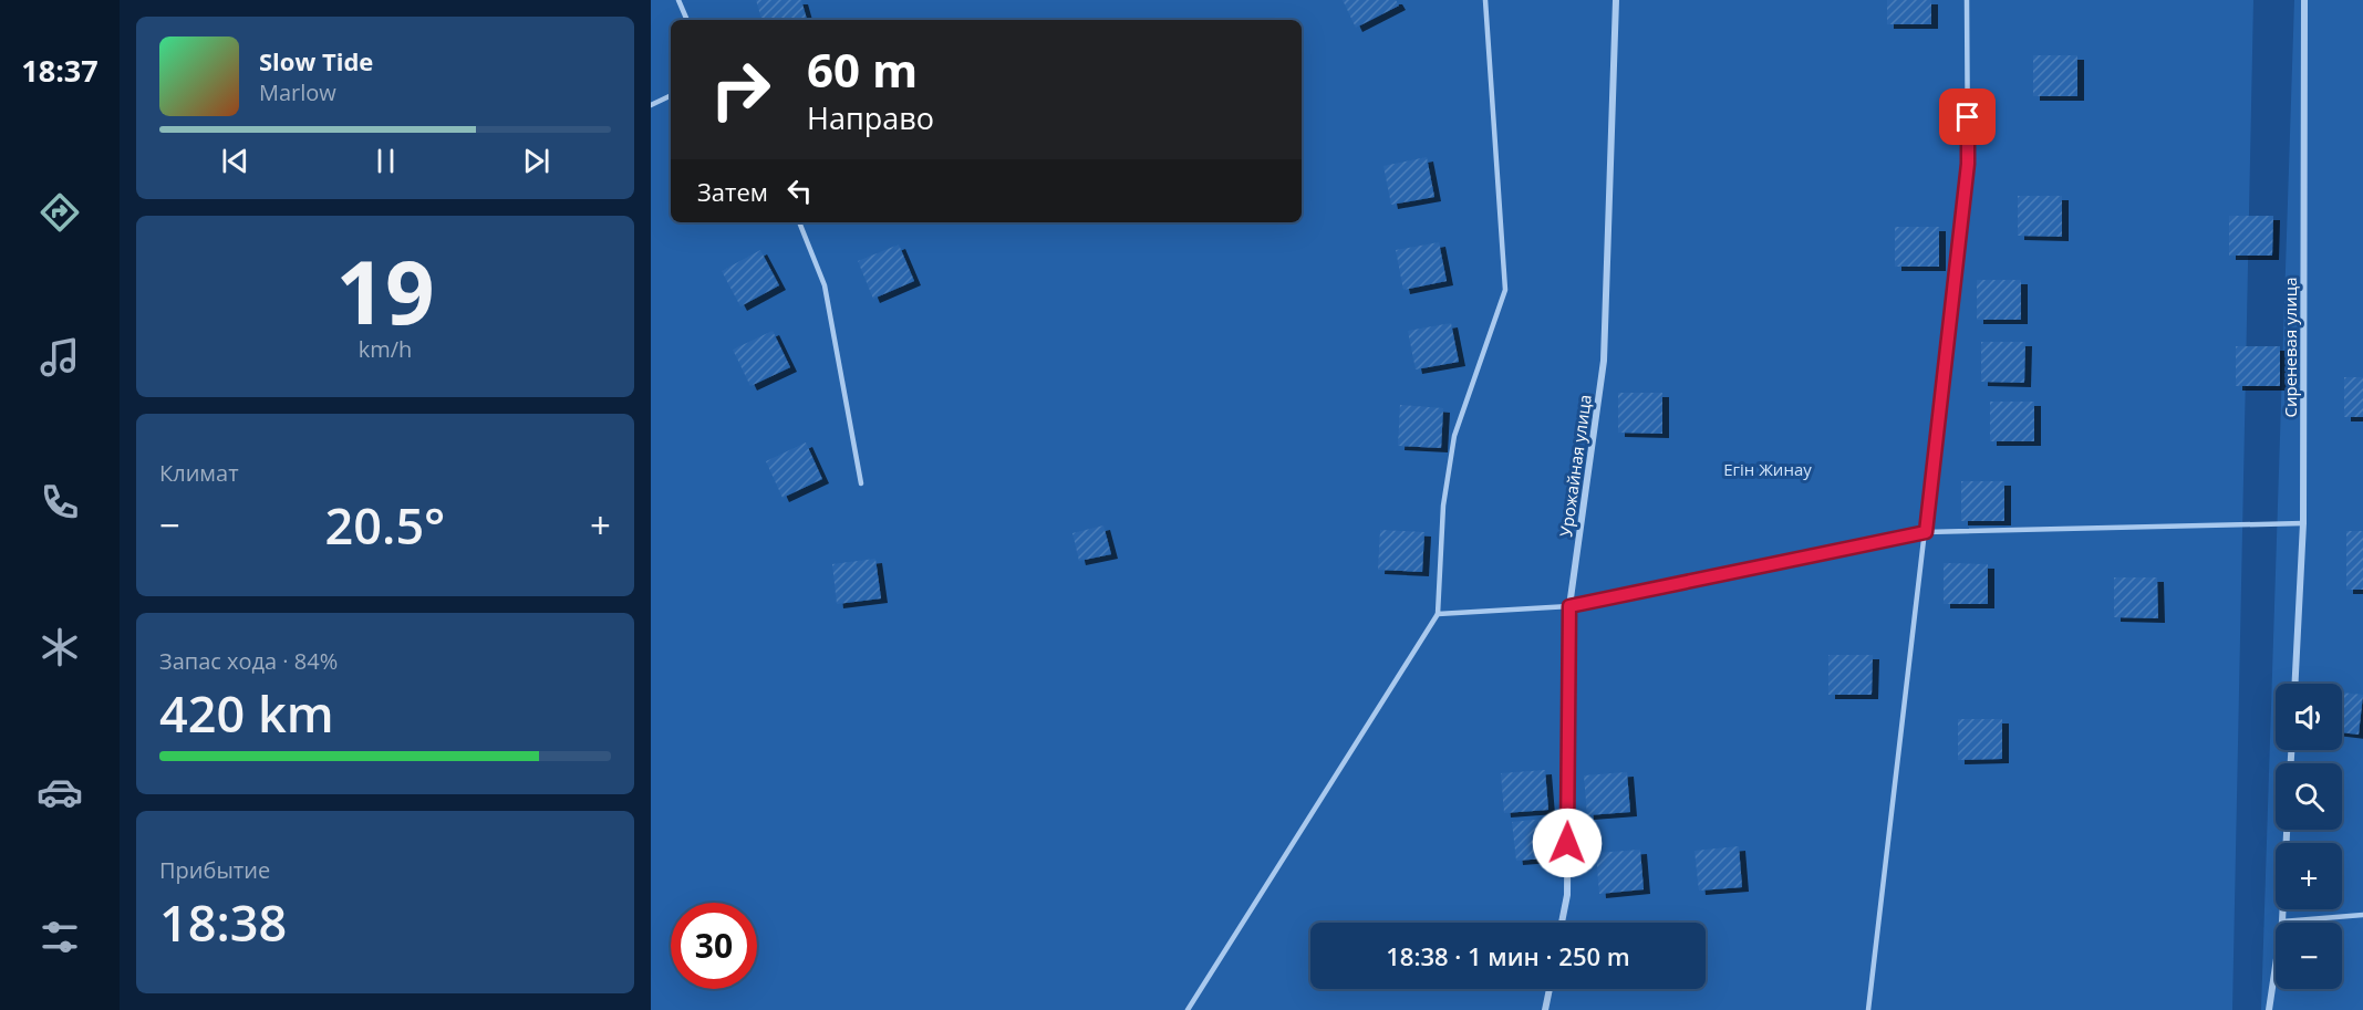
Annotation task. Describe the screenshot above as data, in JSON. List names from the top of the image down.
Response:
{
  "streets": {
    "street": ["Сиреневая улица", "Урожайная улица"]
  },
  "parks": ["Егін Жинау"],
  "page": {
    "tabs": "18:37",
    "turn": ["60 m", "Направо"],
    "song": ["Slow Tide", "Marlow"],
    "then": "Затем",
    "tile": [
      ["19", "km/h"],
      "Климат",
      ["Запас хода · 84%", "420 km"],
      ["Прибытие", "18:38"]
    ],
    "heat": ["−", "20.5°", "+"],
    "map_buttons": ["+", "−"],
    "limit": "30",
    "trip": "18:38 · 1 мин · 250 m"
  }
}
